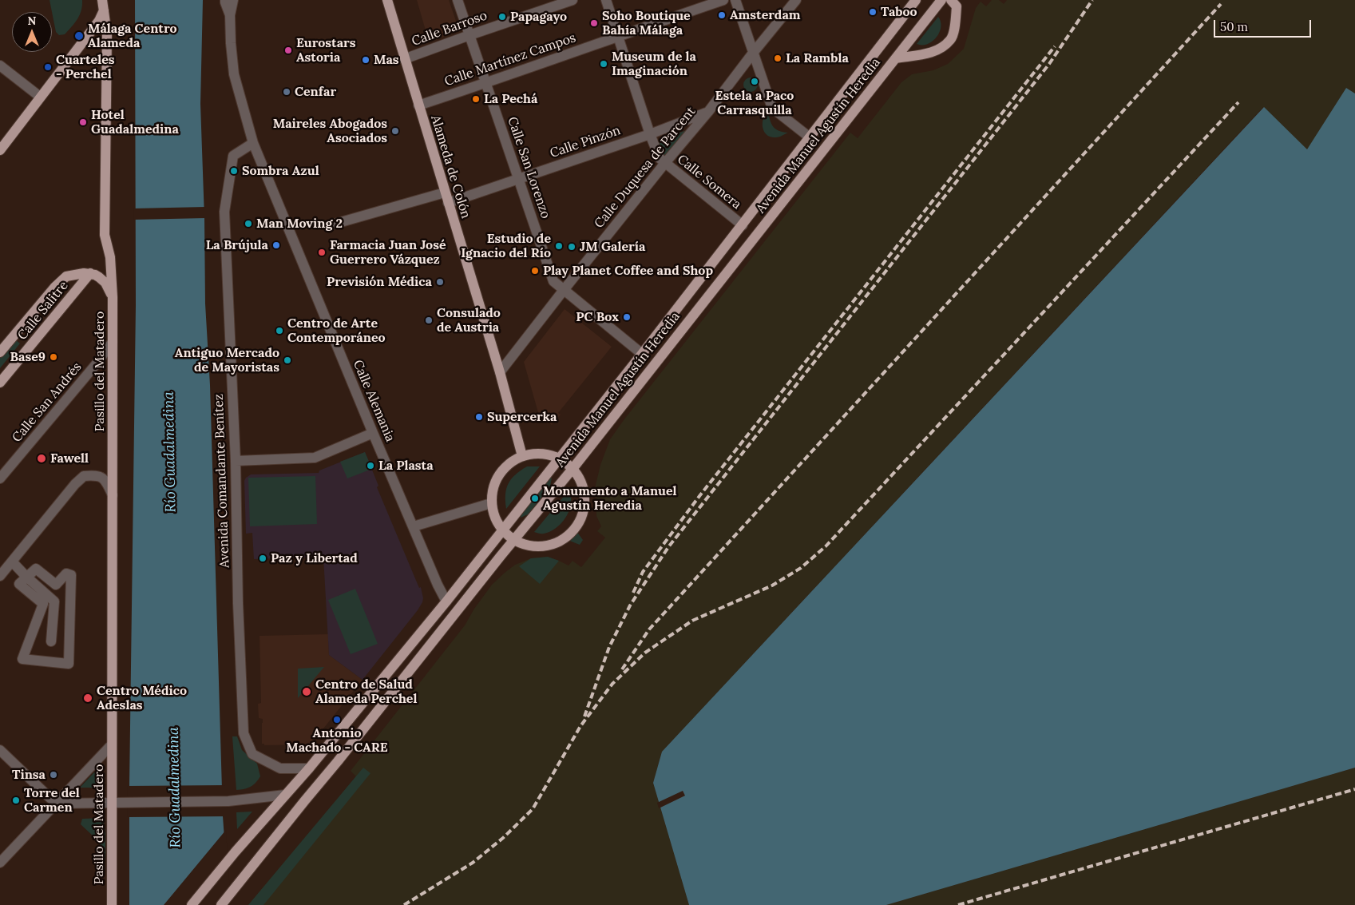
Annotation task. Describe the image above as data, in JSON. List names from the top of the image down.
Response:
{
  "streets": {
    "main road": [
      "Avenida Manuel Agustín Heredia",
      "Alameda de Colón",
      "Calle Salitre",
      "Pasillo del Matadero"
    ],
    "street": [
      "Calle Barroso",
      "Calle Martínez Campos",
      "Calle Pinzón",
      "Calle San Lorenzo",
      "Calle Duquesa de Parcent",
      "Calle Somera",
      "Calle Alemania",
      "Calle San Andrés",
      "Avenida Comandante Benítez"
    ]
  },
  "crossings": [
    ["Calle Barroso", "Alameda de Colón"],
    ["Calle Barroso", "Calle San Lorenzo"],
    ["Calle Martínez Campos", "Alameda de Colón"],
    ["Calle Martínez Campos", "Calle San Lorenzo"],
    ["Calle Martínez Campos", "Calle Somera"],
    ["Avenida Manuel Agustín Heredia", "Calle San Lorenzo"],
    ["Avenida Manuel Agustín Heredia", "Calle Somera"],
    ["Avenida Manuel Agustín Heredia", "Calle Alemania"],
    ["Avenida Manuel Agustín Heredia", "Avenida Comandante Benítez"],
    ["Calle Pinzón", "Alameda de Colón"],
    ["Calle Pinzón", "Calle San Lorenzo"],
    ["Calle Pinzón", "Calle Duquesa de Parcent"],
    ["Calle Pinzón", "Calle Somera"],
    ["Alameda de Colón", "Calle Duquesa de Parcent"],
    ["Calle San Lorenzo", "Calle Duquesa de Parcent"],
    ["Calle Duquesa de Parcent", "Calle Somera"],
    ["Pasillo del Matadero", "Calle San Andrés"],
    ["Calle Alemania", "Avenida Comandante Benítez"]
  ],
  "water": ["Río Guadalmedina"],
  "places": [
    "Taboo",
    "Amsterdam",
    "Papagayo",
    "Soho Boutique Bahía Málaga",
    "Málaga Centro Alameda",
    "Eurostars Astoria",
    "La Rambla",
    "Mas",
    "Museum de la Imaginación",
    "Cuarteles - Perchel",
    "Estela a Paco Carrasquilla",
    "Cenfar",
    "La Pechá",
    "Hotel Guadalmedina",
    "Maireles Abogados Asociados",
    "Sombra Azul",
    "Man Moving 2",
    "La Brújula",
    "Estudio de Ignacio del Río",
    "JM Galería",
    "Farmacia Juan José Guerrero Vázquez",
    "Play Planet Coffee and Shop",
    "Previsión Médica",
    "PC Box",
    "Consulado de Austria",
    "Centro de Arte Contemporáneo",
    "Base9",
    "Antiguo Mercado de Mayoristas",
    "Supercerka",
    "Fawell",
    "La Plasta",
    "Monumento a Manuel Agustín Heredia",
    "Paz y Libertad",
    "Centro de Salud Alameda Perchel",
    "Centro Médico Adeslas",
    "Antonio Machado - CARE",
    "Tinsa",
    "Torre del Carmen"
  ],
  "scale_bar": "50 m",
  "north": "top"
}
